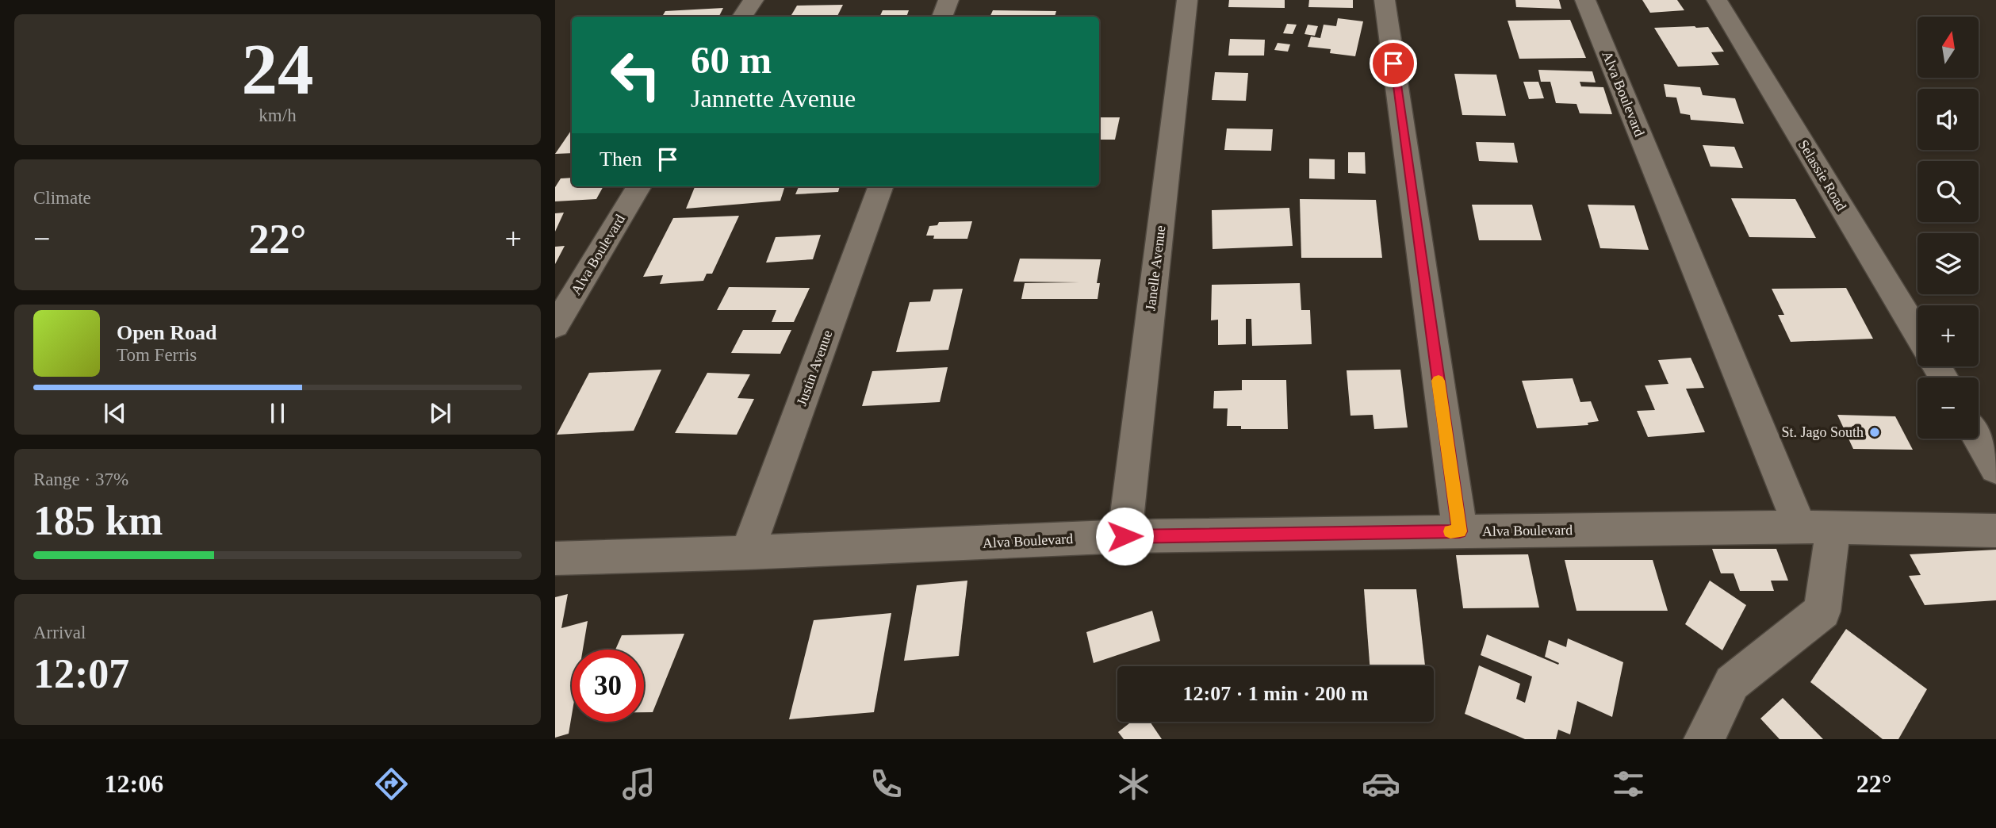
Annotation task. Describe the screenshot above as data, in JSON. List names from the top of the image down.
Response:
{
  "streets": {
    "street": [
      "Alva Boulevard",
      "Selassie Road",
      "Janelle Avenue",
      "Justin Avenue"
    ]
  },
  "crossings": [
    ["Alva Boulevard", "Janelle Avenue"],
    ["Alva Boulevard", "Justin Avenue"]
  ],
  "places": ["St. Jago South"],
  "north": "top",
  "page": {
    "tile": [
      ["24", "km/h"],
      "Climate",
      ["Range · 37%", "185 km"],
      ["Arrival", "12:07"]
    ],
    "map_buttons": ["+", "−"],
    "turn": ["60 m", "Jannette Avenue"],
    "then": "Then",
    "heat": ["−", "22°", "+"],
    "song": ["Open Road", "Tom Ferris"],
    "limit": "30",
    "trip": "12:07 · 1 min · 200 m",
    "tabs": ["12:06", "22°"]
  }
}
